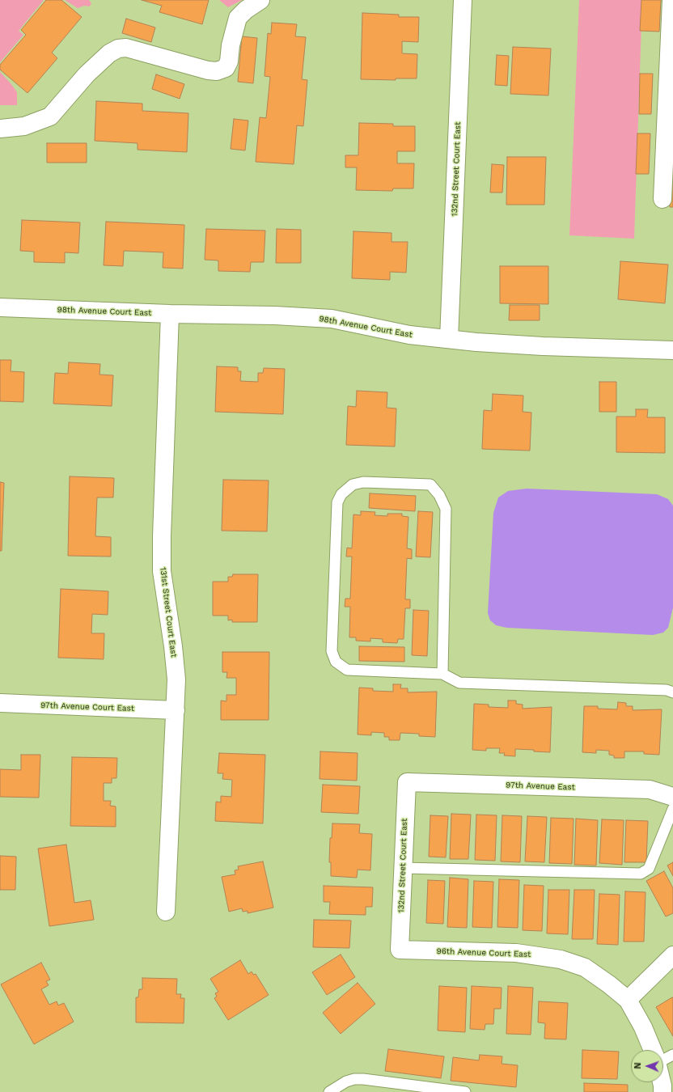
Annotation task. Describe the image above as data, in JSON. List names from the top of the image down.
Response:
{
  "streets": {
    "street": [
      "132nd Street Court East",
      "98th Avenue Court East",
      "131st Street Court East",
      "97th Avenue Court East",
      "97th Avenue East",
      "96th Avenue Court East"
    ]
  },
  "crossings": [
    ["132nd Street Court East", "98th Avenue Court East"],
    ["132nd Street Court East", "97th Avenue East"],
    ["132nd Street Court East", "96th Avenue Court East"],
    ["98th Avenue Court East", "131st Street Court East"],
    ["131st Street Court East", "97th Avenue Court East"]
  ],
  "north": "left"
}
